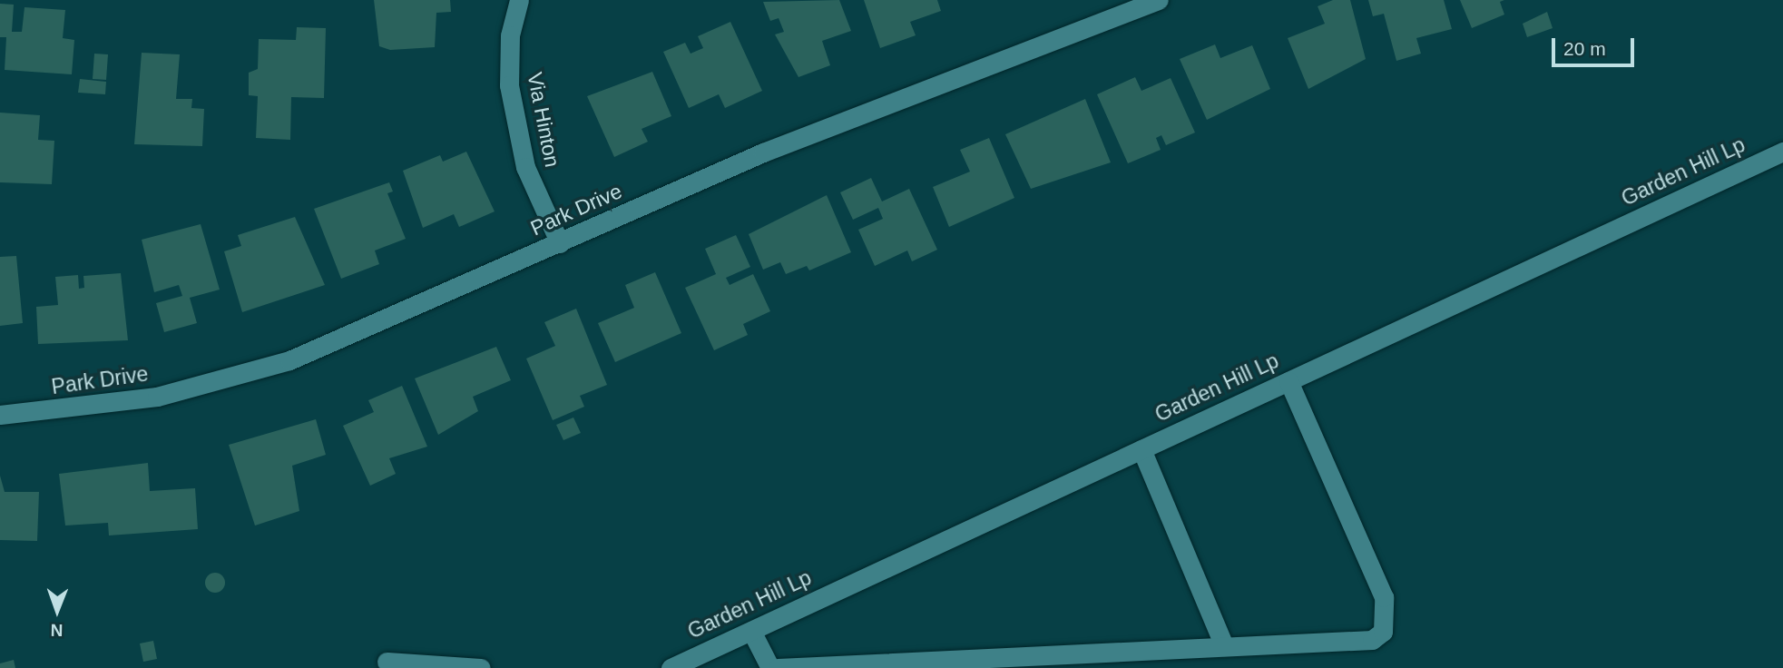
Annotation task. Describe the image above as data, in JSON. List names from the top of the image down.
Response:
{
  "streets": {
    "street": ["Via Hinton", "Garden Hill Lp", "Park Drive"]
  },
  "crossings": [
    ["Via Hinton", "Park Drive"]
  ],
  "scale_bar": "20 m",
  "north": "bottom"
}
